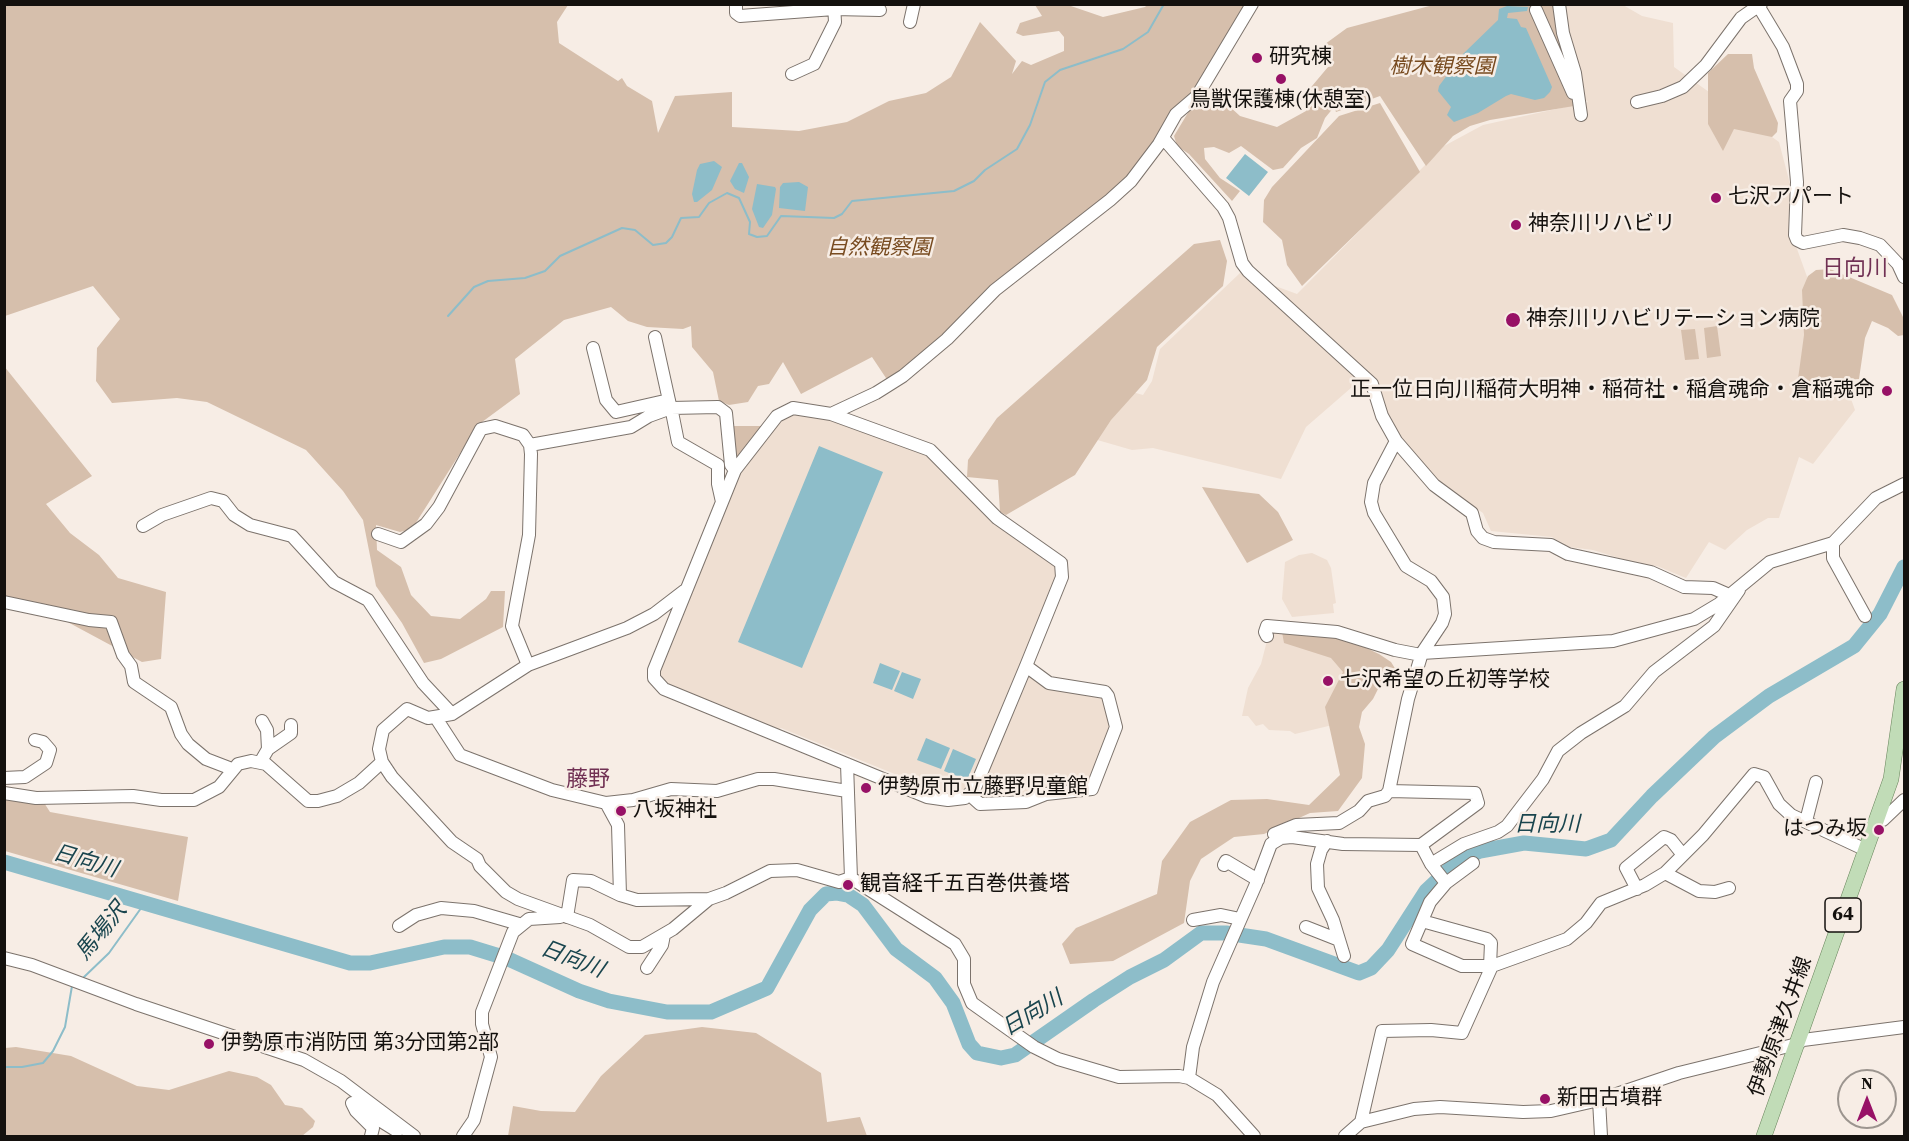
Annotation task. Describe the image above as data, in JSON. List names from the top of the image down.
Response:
{
  "streets": {
    "main road": ["64", "伊勢原津久井線"]
  },
  "districts": ["日向川", "藤野"],
  "water": ["日向川", "馬場沢"],
  "parks": ["樹木観察園", "自然観察園"],
  "places": [
    "研究棟",
    "鳥獣保護棟(休憩室)",
    "七沢アパート",
    "神奈川リハビリ",
    "神奈川リハビリテーション病院",
    "正一位日向川稲荷大明神・稲荷社・稲倉魂命・倉稲魂命",
    "七沢希望の丘初等学校",
    "伊勢原市立藤野児童館",
    "八坂神社",
    "はつみ坂",
    "観音経千五百巻供養塔",
    "伊勢原市消防団 第3分団第2部",
    "新田古墳群"
  ],
  "north": "top"
}
